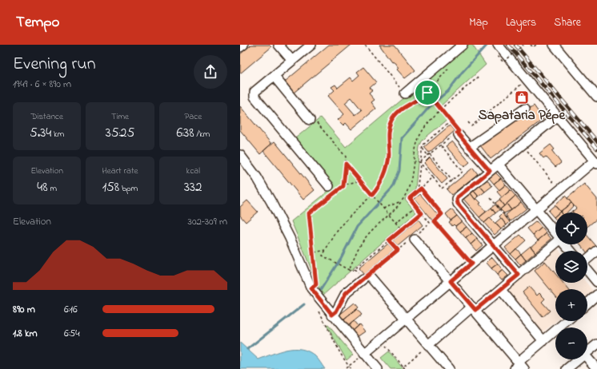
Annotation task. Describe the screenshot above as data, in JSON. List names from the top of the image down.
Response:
{
  "places": {
    "shop": ["Sapataria Pépe"]
  },
  "page": {
    "header": "Tempo",
    "nav": ["Map", "Layers", "Share"],
    "heading": ["Evening run", "19:49 · 6 × 890 m"],
    "stats": [
      ["Distance", "5.34 km"],
      ["Time", "35:25"],
      ["Pace", "6:38 /km"],
      ["Elevation", "48 m"],
      ["Heart rate", "158 bpm"],
      ["kcal", "332"]
    ],
    "chart": ["Elevation", "302–309 m"],
    "map_buttons": ["+", "−"],
    "list": [
      {
        "name": "890 m",
        "note": "6:16"
      },
      {
        "name": "1.8 km",
        "note": "6:54"
      }
    ]
  }
}
